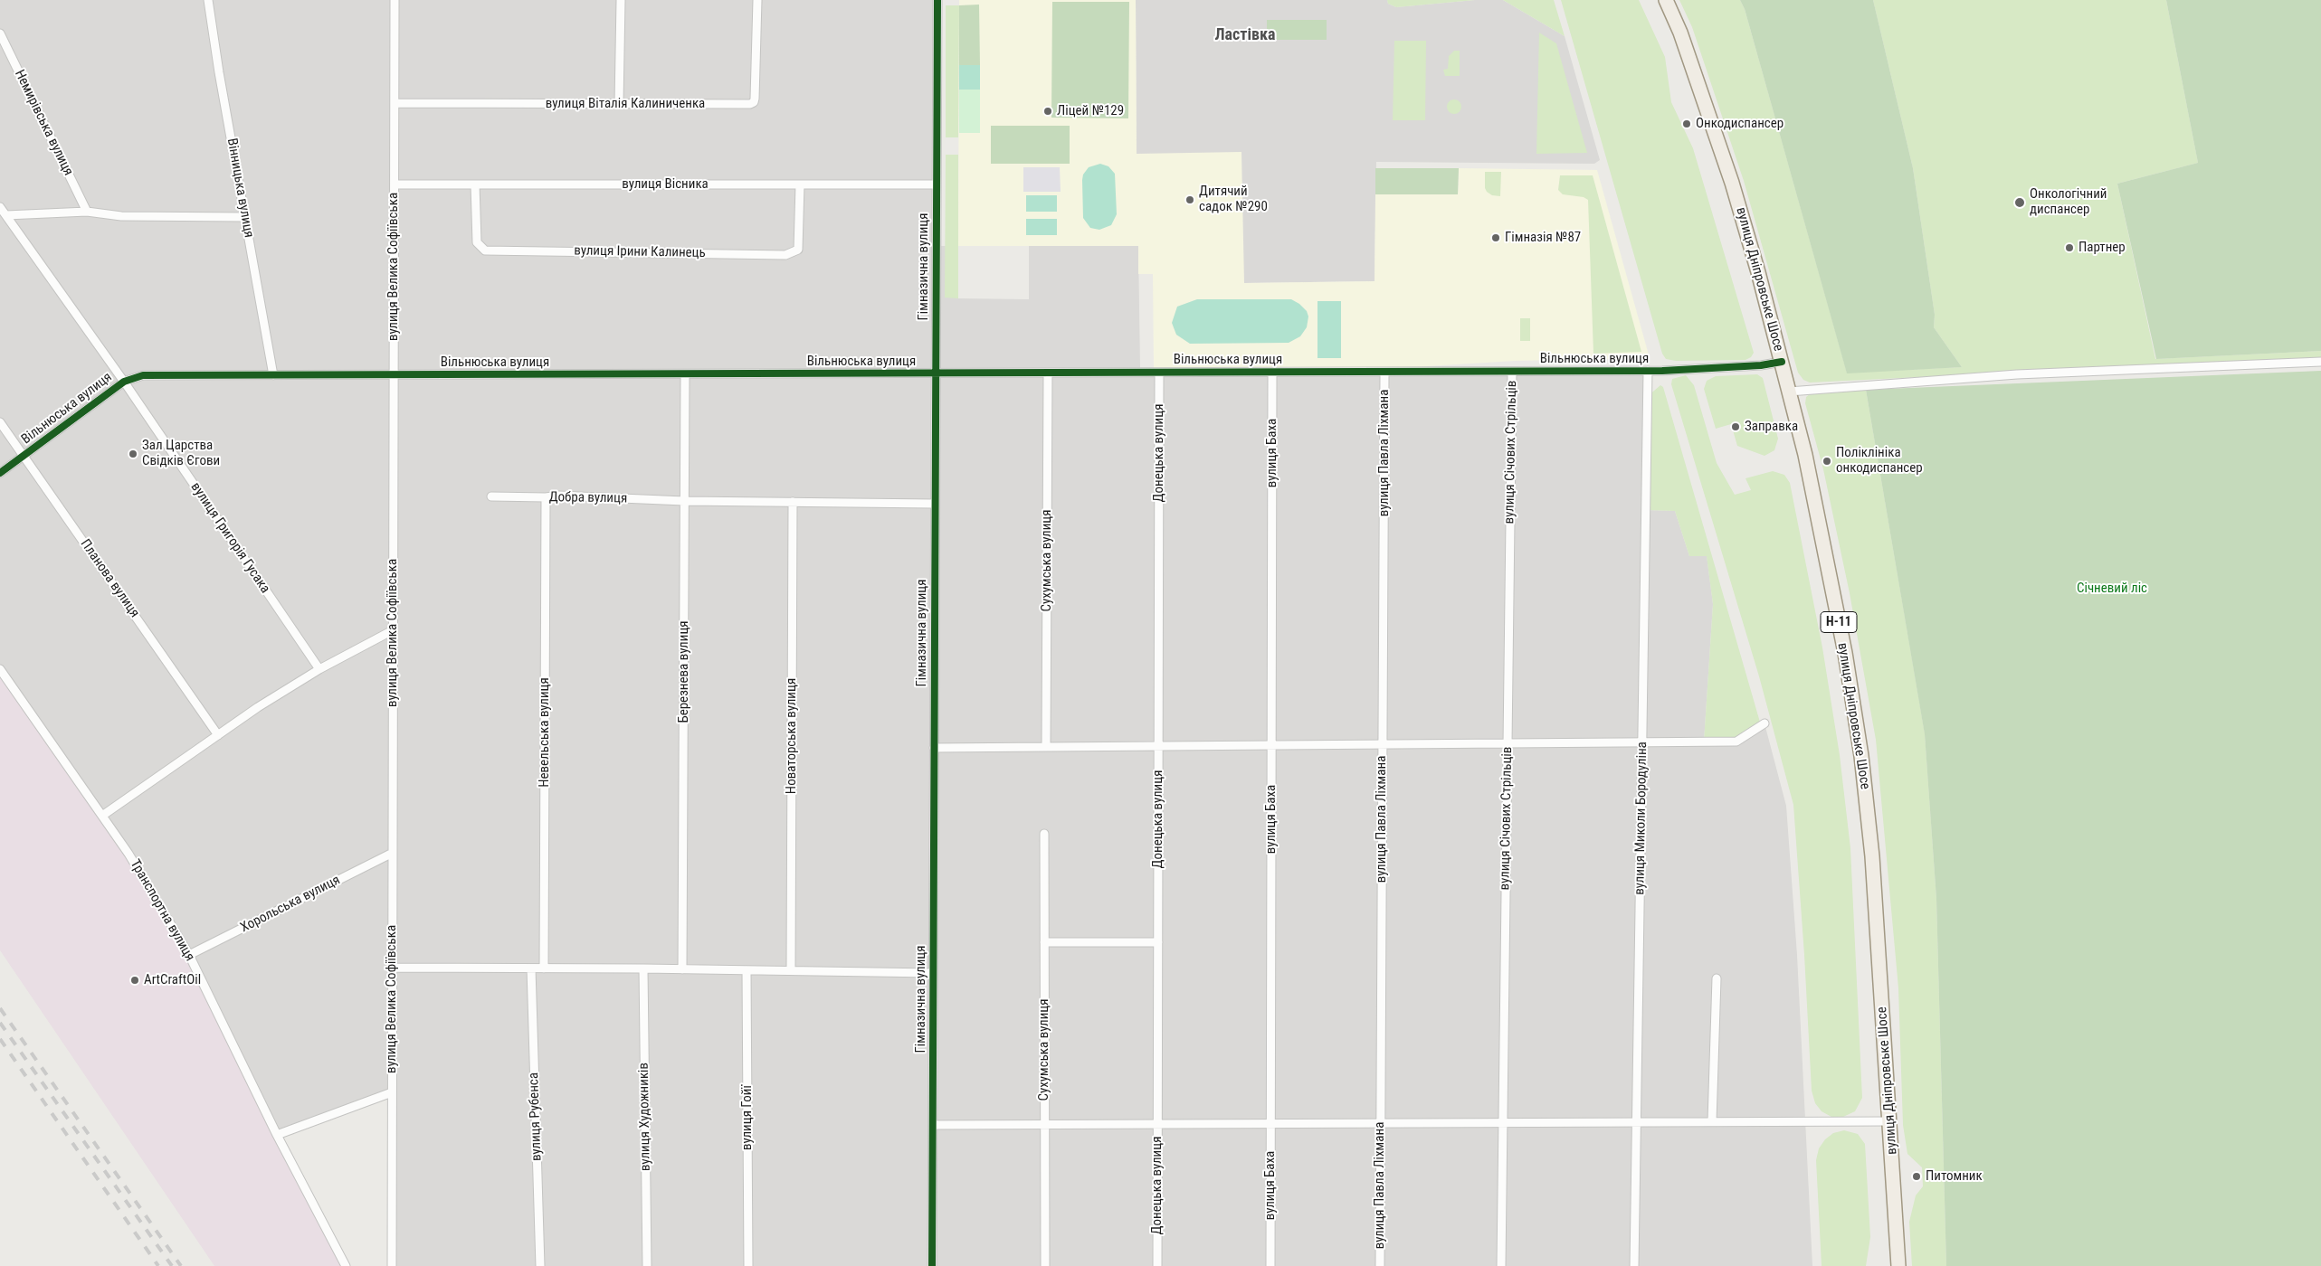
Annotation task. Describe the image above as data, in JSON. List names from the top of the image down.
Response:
{
  "streets": {
    "main road": ["вулиця Дніпровське Шосе", "Н-11"],
    "street": [
      "вулиця Віталія Калиниченка",
      "Немирівська вулиця",
      "вулиця Вісника",
      "Вінницька вулиця",
      "вулиця Ірини Калинець",
      "вулиця Велика Софіївська",
      "Гімназична вулиця",
      "Вільнюська вулиця",
      "вулиця Січових Стрільців",
      "Донецька вулиця",
      "вулиця Баха",
      "вулиця Павла Ліхмана",
      "Добра вулиця",
      "вулиця Григорія Гусака",
      "Сухумська вулиця",
      "Планова вулиця",
      "Березнева вулиця",
      "Невельська вулиця",
      "Новаторська вулиця",
      "вулиця Миколи Бородуліна",
      "Хорольська вулиця",
      "Транспортна вулиця",
      "вулиця Рубенса",
      "вулиця Художників",
      "вулиця Гойї"
    ]
  },
  "crossings": [
    ["вулиця Віталія Калиниченка", "вулиця Велика Софіївська"],
    ["вулиця Вісника", "вулиця Ірини Калинець"],
    ["вулиця Вісника", "вулиця Велика Софіївська"],
    ["вулиця Вісника", "Гімназична вулиця"],
    ["Вінницька вулиця", "Вільнюська вулиця"],
    ["вулиця Велика Софіївська", "Вільнюська вулиця"],
    ["вулиця Велика Софіївська", "Хорольська вулиця"],
    ["Гімназична вулиця", "Вільнюська вулиця"],
    ["вулиця Дніпровське Шосе", "Вільнюська вулиця"],
    ["Вільнюська вулиця", "вулиця Січових Стрільців"],
    ["Вільнюська вулиця", "Донецька вулиця"],
    ["Вільнюська вулиця", "вулиця Баха"],
    ["Вільнюська вулиця", "вулиця Павла Ліхмана"],
    ["Вільнюська вулиця", "вулиця Григорія Гусака"],
    ["Вільнюська вулиця", "Сухумська вулиця"],
    ["Вільнюська вулиця", "Планова вулиця"],
    ["Вільнюська вулиця", "Березнева вулиця"],
    ["Вільнюська вулиця", "вулиця Миколи Бородуліна"],
    ["Добра вулиця", "Березнева вулиця"],
    ["Добра вулиця", "Невельська вулиця"],
    ["Хорольська вулиця", "Транспортна вулиця"]
  ],
  "districts": ["Ластівка"],
  "parks": ["Січневий ліс"],
  "places": [
    "Ліцей №129",
    "Онкодиспансер",
    "Дитячий садок №290",
    "Онкологічний диспансер",
    "Гімназія №87",
    "Партнер",
    "Заправка",
    "Зал Царства Свідків Єгови",
    "Поліклініка онкодиспансер",
    "ArtCraftOil",
    "Питомник"
  ]
}
